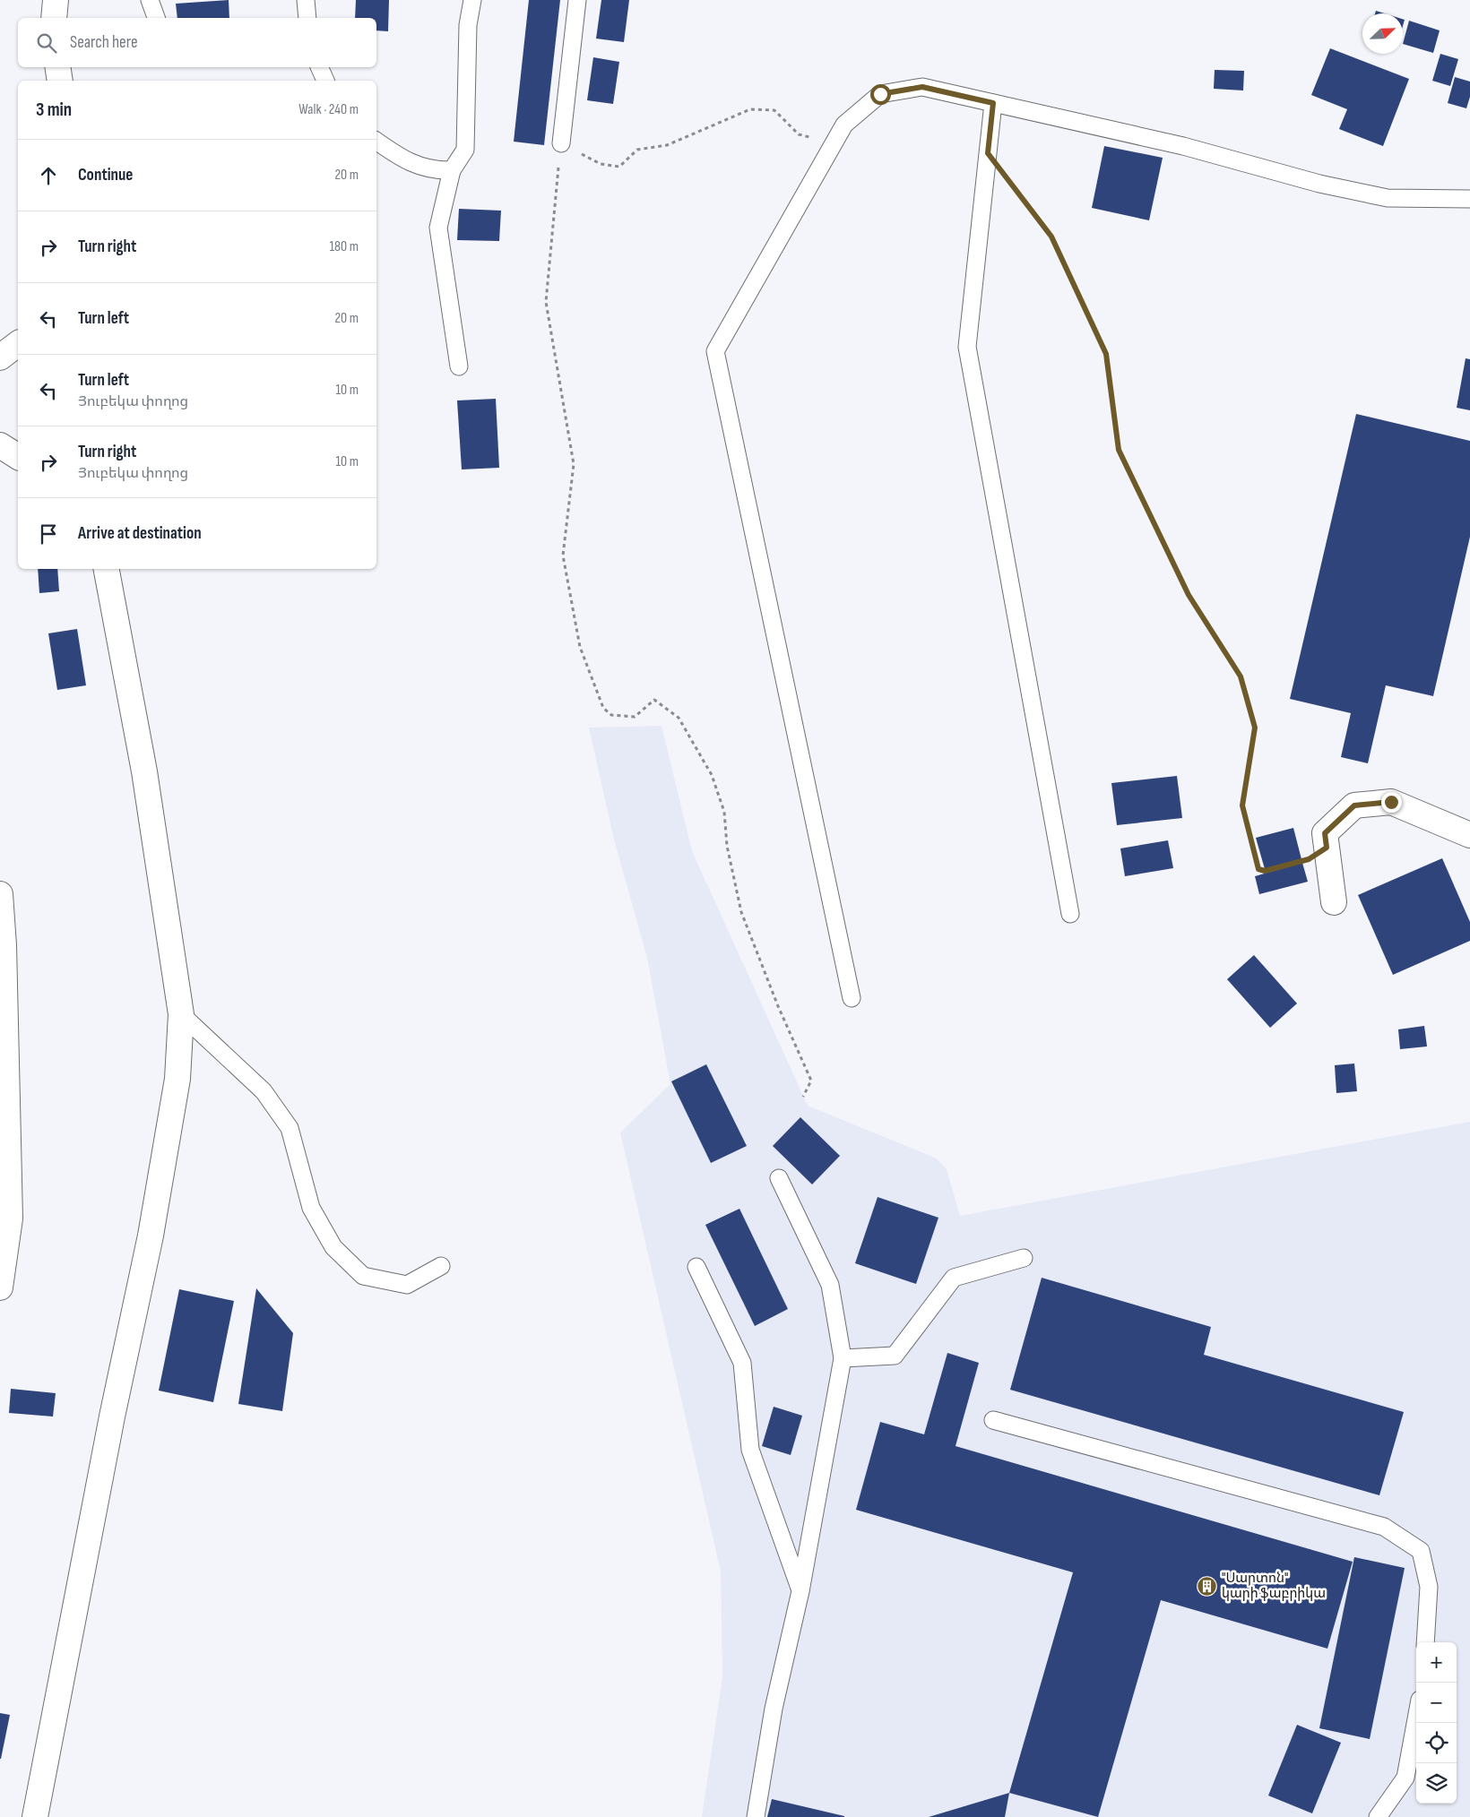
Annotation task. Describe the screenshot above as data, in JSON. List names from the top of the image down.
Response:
{
  "places": {
    "building": ["\"Սարտոն\" կարի ֆաբրիկա"]
  },
  "north": "top right",
  "page": {
    "search": "Search here",
    "heading": ["3 min", "Walk · 240 m"],
    "list": [
      ["Continue", "20 m"],
      ["Turn right", "180 m"],
      ["Turn left", "20 m"],
      ["Turn left", "Յուբեկա փողոց", "10 m"],
      ["Turn right", "Յուբեկա փողոց", "10 m"],
      "Arrive at destination"
    ],
    "map_buttons": ["+", "−"]
  }
}
